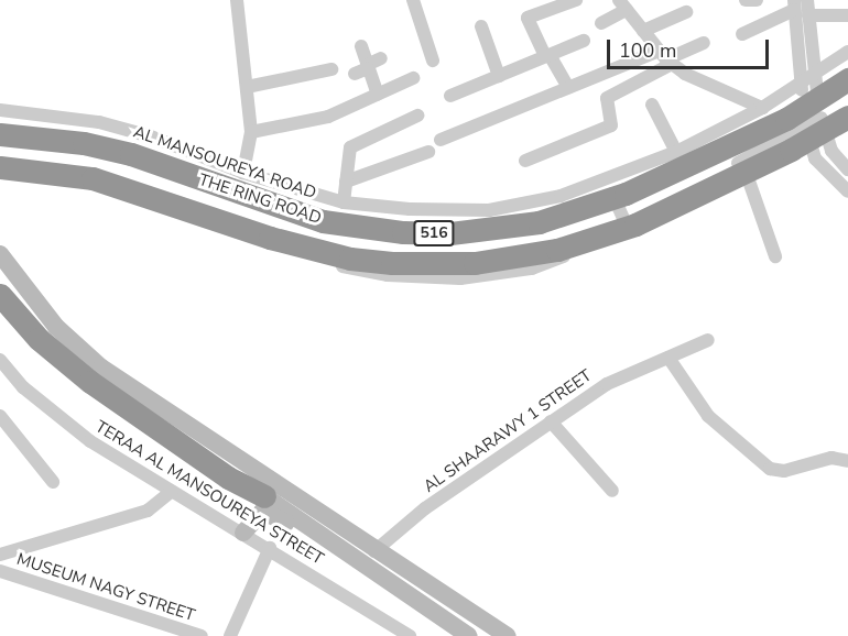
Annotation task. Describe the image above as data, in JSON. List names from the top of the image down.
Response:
{
  "streets": {
    "highway": ["THE RING ROAD", "516"],
    "street": [
      "AL MANSOUREYA ROAD",
      "AL SHAARAWY 1 STREET",
      "TERAA AL MANSOUREYA STREET",
      "MUSEUM NAGY STREET"
    ]
  },
  "scale_bar": "100 m"
}
